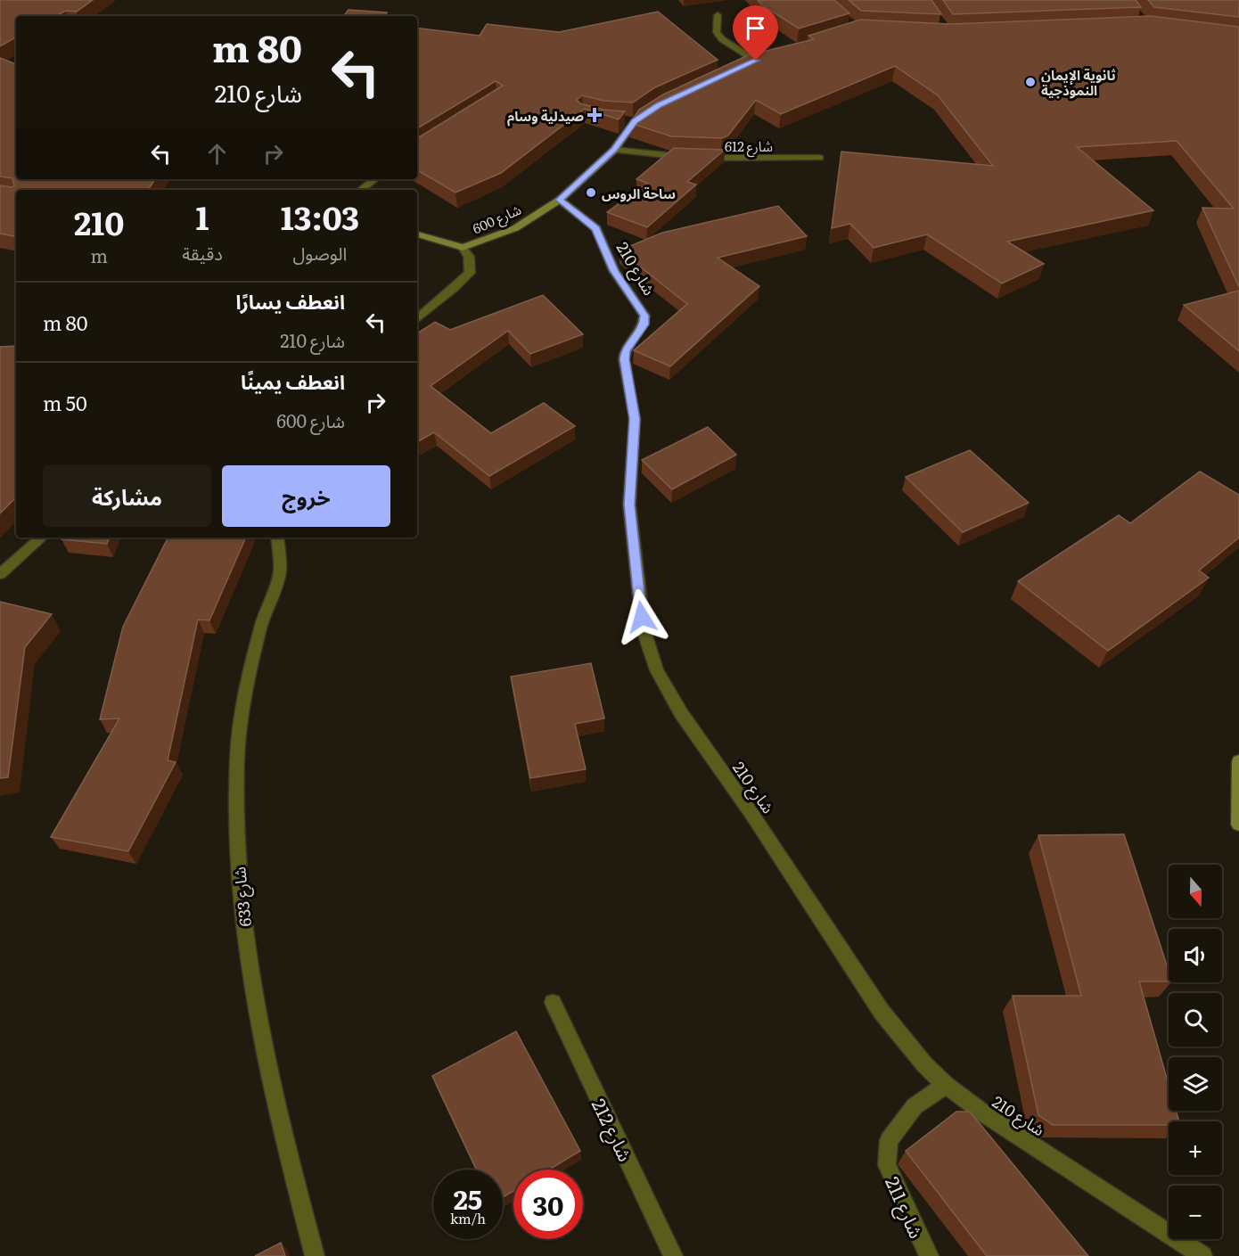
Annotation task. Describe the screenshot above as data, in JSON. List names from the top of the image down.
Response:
{
  "streets": {
    "main road": ["شارع 600"],
    "street": [
      "شارع 612",
      "شارع 210",
      "شارع 633",
      "شارع 212",
      "شارع 211"
    ]
  },
  "crossings": [
    ["شارع 612", "شارع 600"],
    ["شارع 600", "شارع 210"],
    ["شارع 210", "شارع 211"]
  ],
  "places": {
    "other": ["ثانوية الإيمان النموذجية", "ساحة الروس"],
    "health": ["صيدلية وسام"]
  },
  "north": "bottom",
  "page": {
    "turn": ["80 m", "شارع 210"],
    "eta": [
      "13:03",
      "الوصول",
      "1",
      "دقيقة",
      "210",
      "m"
    ],
    "list": [
      {
        "name": "انعطف يسارًا",
        "note": "شارع 210",
        "value": "80 m"
      },
      {
        "name": "انعطف يمينًا",
        "note": "شارع 600",
        "value": "50 m"
      }
    ],
    "buttons": ["خروج", "مشاركة"],
    "map_buttons": ["+", "−"],
    "speed": "25 km/h",
    "limit": "30"
  }
}
